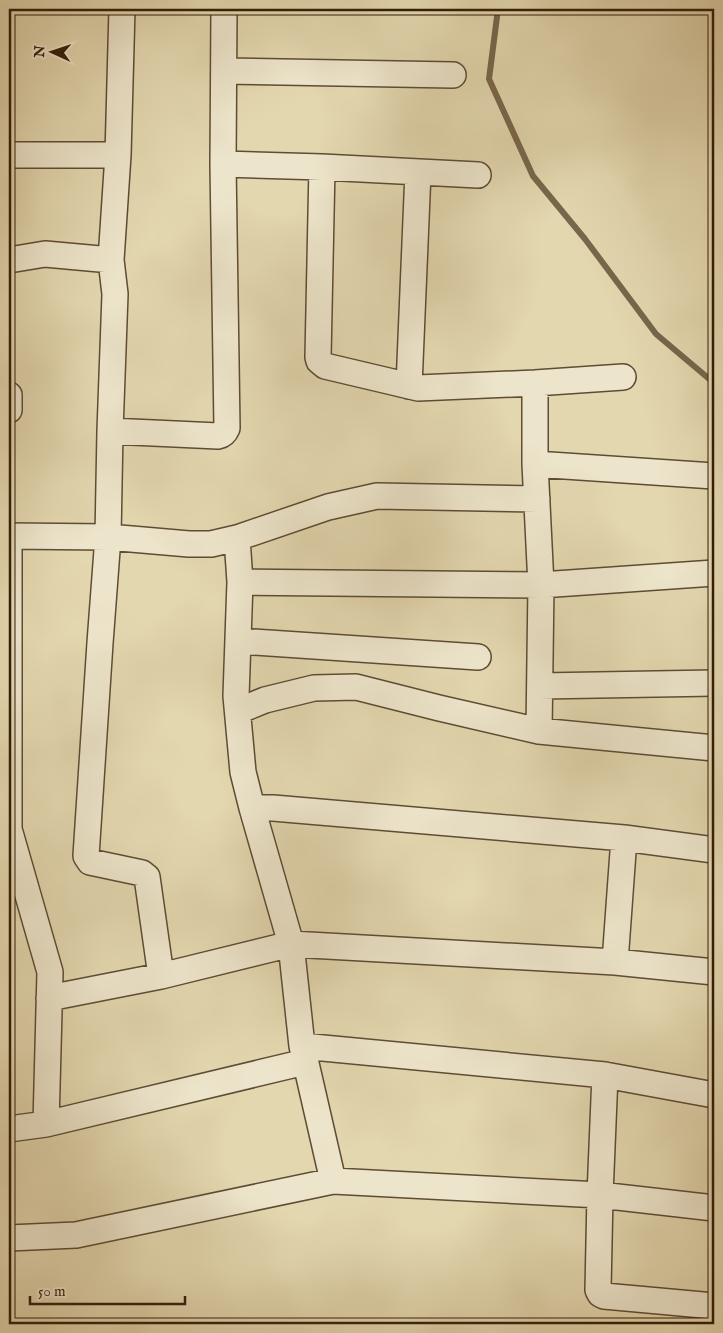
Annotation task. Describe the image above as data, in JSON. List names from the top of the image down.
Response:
{
  "scale_bar": "50 m",
  "north": "left"
}
